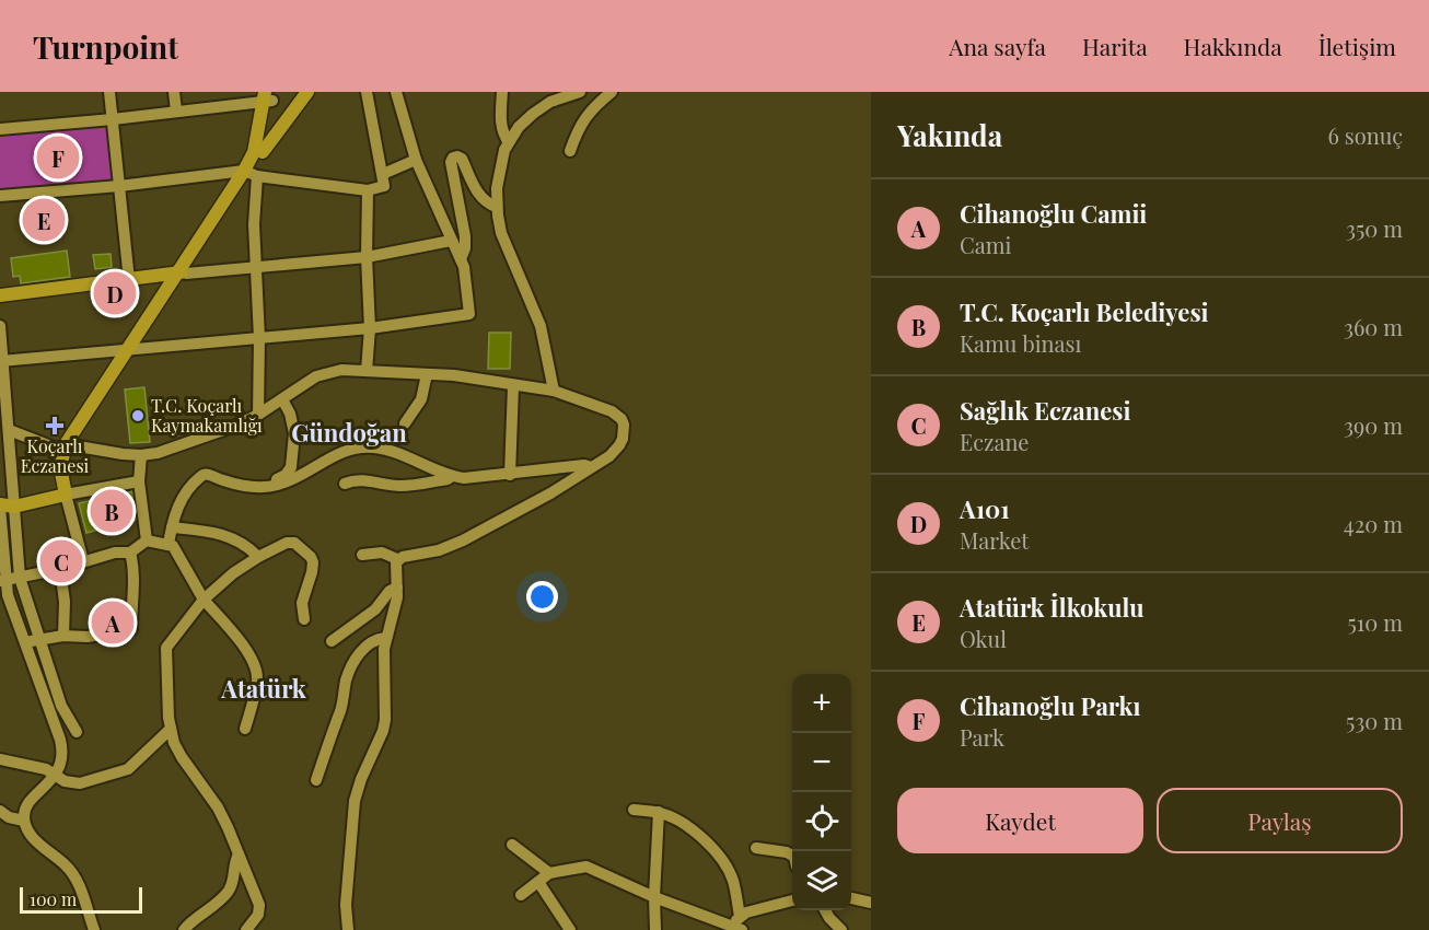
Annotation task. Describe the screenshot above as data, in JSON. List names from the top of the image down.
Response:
{
  "districts": ["Gündoğan", "Atatürk"],
  "places": {
    "other": ["T.C. Koçarlı Kaymakamlığı"],
    "health": ["Koçarlı Eczanesi"]
  },
  "scale_bar": "100 m",
  "page": {
    "header": "Turnpoint",
    "nav": [
      "Ana sayfa",
      "Harita",
      "Hakkında",
      "İletişim"
    ],
    "heading": ["Yakında", "6 sonuç"],
    "pins": [
      "F",
      "E",
      "D",
      "B",
      "C",
      "A"
    ],
    "list": [
      {
        "mark": "A",
        "name": "Cihanoğlu Camii",
        "note": "Cami",
        "value": "350 m"
      },
      {
        "mark": "B",
        "name": "T.C. Koçarlı Belediyesi",
        "note": "Kamu binası",
        "value": "360 m"
      },
      {
        "mark": "C",
        "name": "Sağlık Eczanesi",
        "note": "Eczane",
        "value": "390 m"
      },
      {
        "mark": "D",
        "name": "A101",
        "note": "Market",
        "value": "420 m"
      },
      {
        "mark": "E",
        "name": "Atatürk İlkokulu",
        "note": "Okul",
        "value": "510 m"
      },
      {
        "mark": "F",
        "name": "Cihanoğlu Parkı",
        "note": "Park",
        "value": "530 m"
      }
    ],
    "map_buttons": ["+", "−"],
    "buttons": ["Kaydet", "Paylaş"],
    "scale": "100 m"
  }
}
